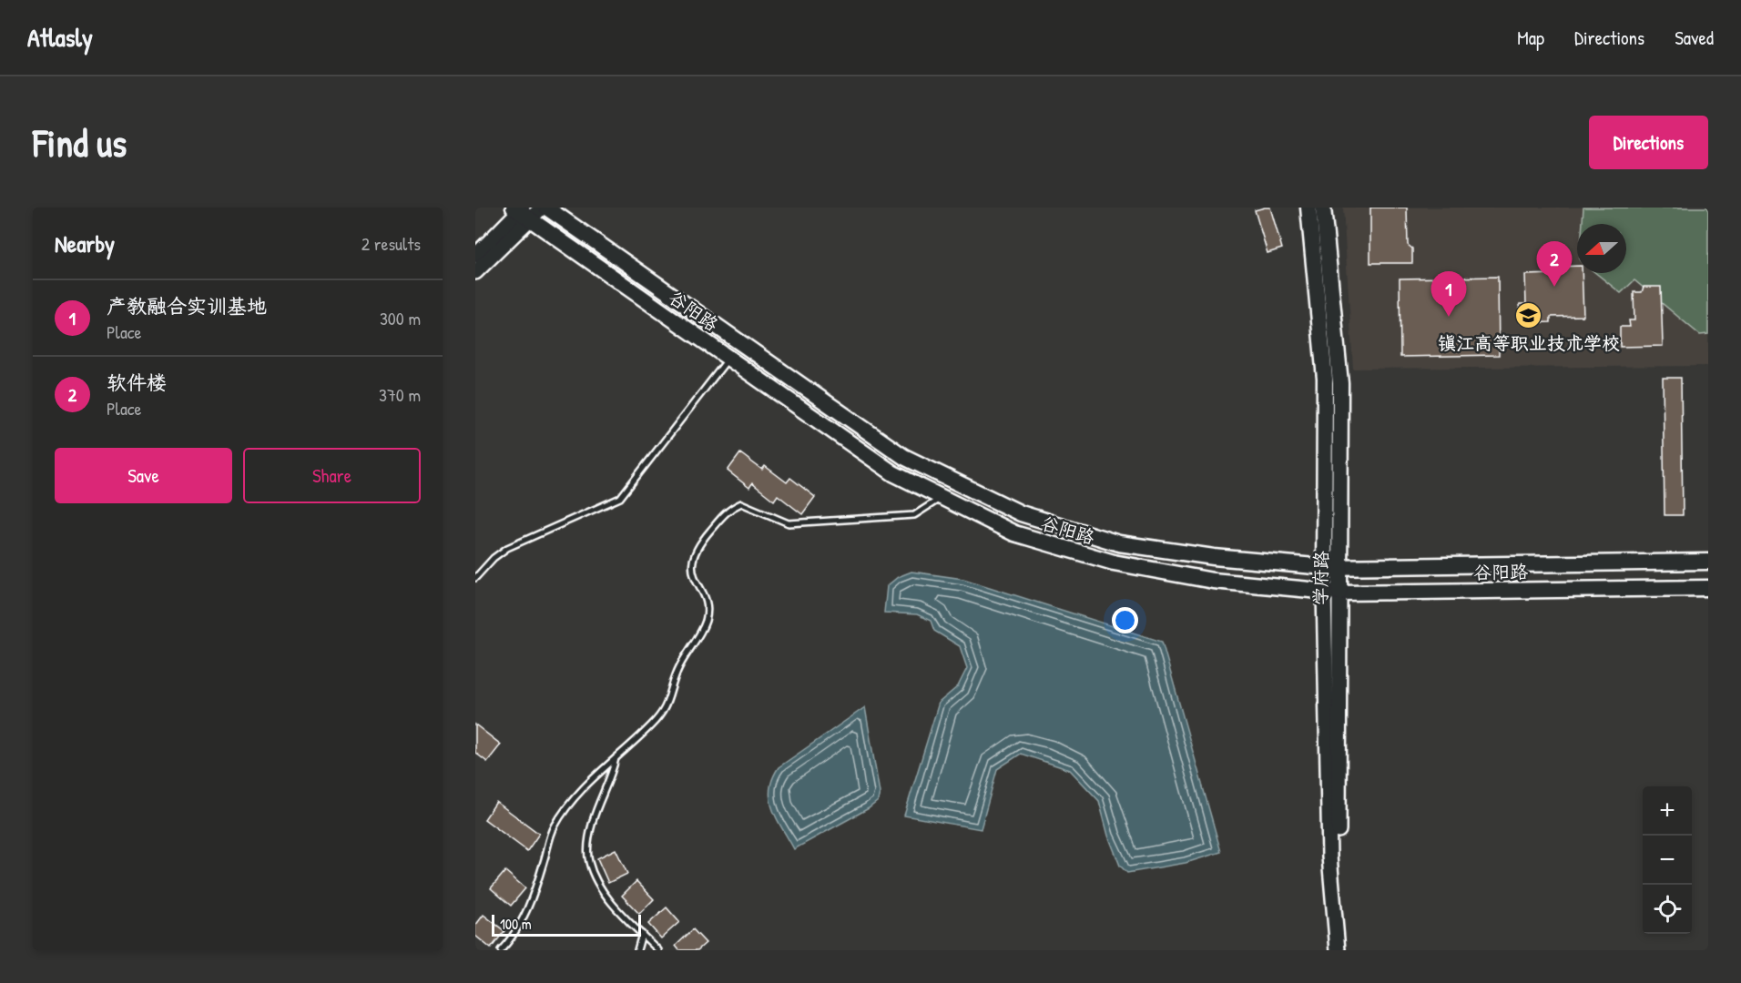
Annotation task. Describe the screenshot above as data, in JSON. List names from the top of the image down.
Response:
{
  "streets": {
    "main road": ["谷阳路", "学府路"]
  },
  "crossings": [
    ["谷阳路", "学府路"]
  ],
  "places": {
    "school or university": ["镇江高等职业技术学校"]
  },
  "scale_bar": "100 m",
  "north": "left",
  "page": {
    "header": "Atlasly",
    "nav": ["Map", "Directions", "Saved"],
    "buttons": [
      "Directions",
      ["Save", "Share"]
    ],
    "title": "Find us",
    "heading": ["Nearby", "2 results"],
    "pins": ["2", "1"],
    "list": [
      {
        "mark": "1",
        "name": "产教融合实训基地",
        "note": "Place",
        "value": "300 m"
      },
      {
        "mark": "2",
        "name": "软件楼",
        "note": "Place",
        "value": "370 m"
      }
    ],
    "map_buttons": ["+", "−"],
    "scale": "100 m"
  }
}
